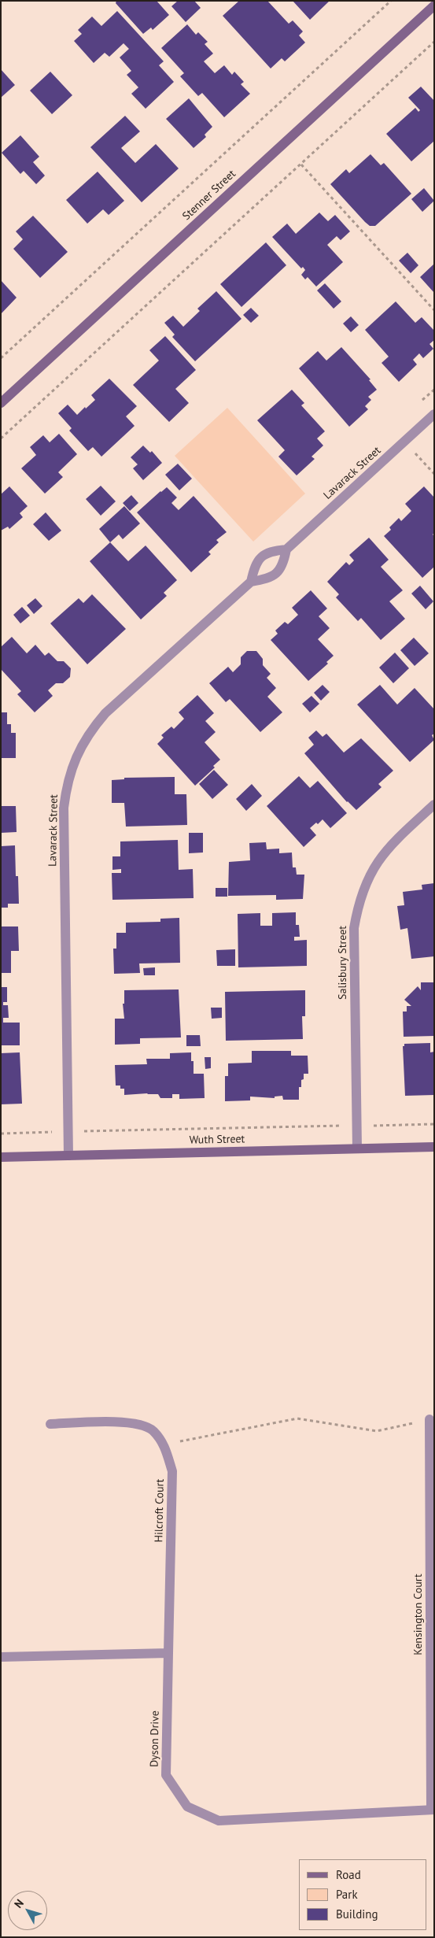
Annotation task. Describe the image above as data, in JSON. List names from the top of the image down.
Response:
{
  "streets": {
    "main road": ["Stenner Street", "Wuth Street"],
    "street": [
      "Lavarack Street",
      "Salisbury Street",
      "Hilcroft Court",
      "Kensington Court",
      "Dyson Drive"
    ]
  },
  "crossings": [
    ["Lavarack Street", "Wuth Street"],
    ["Salisbury Street", "Wuth Street"],
    ["Hilcroft Court", "Dyson Drive"],
    ["Kensington Court", "Dyson Drive"]
  ],
  "legend": ["Road", "Park", "Building"],
  "north": "top left"
}
